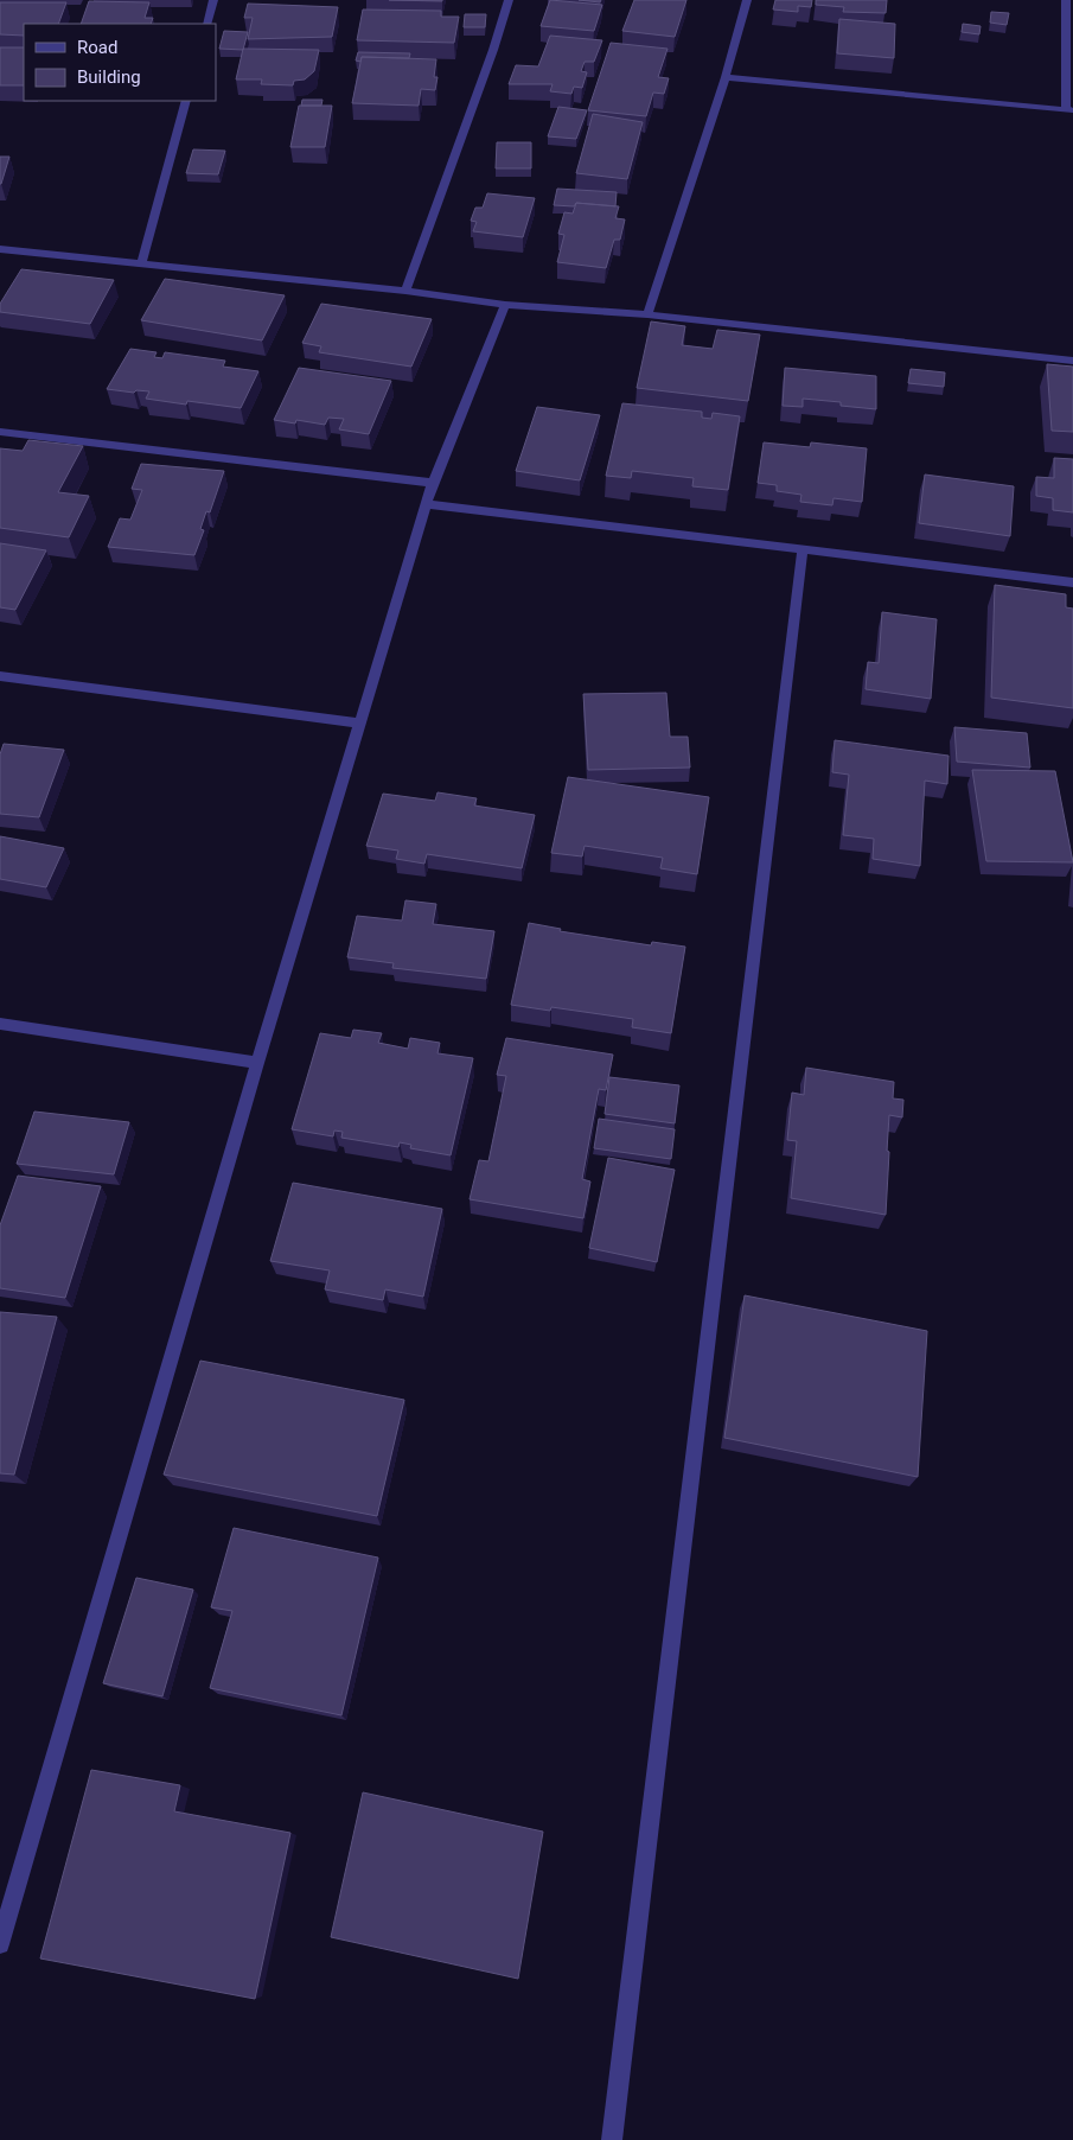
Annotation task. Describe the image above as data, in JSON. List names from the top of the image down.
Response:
{
  "legend": ["Road", "Building"]
}
